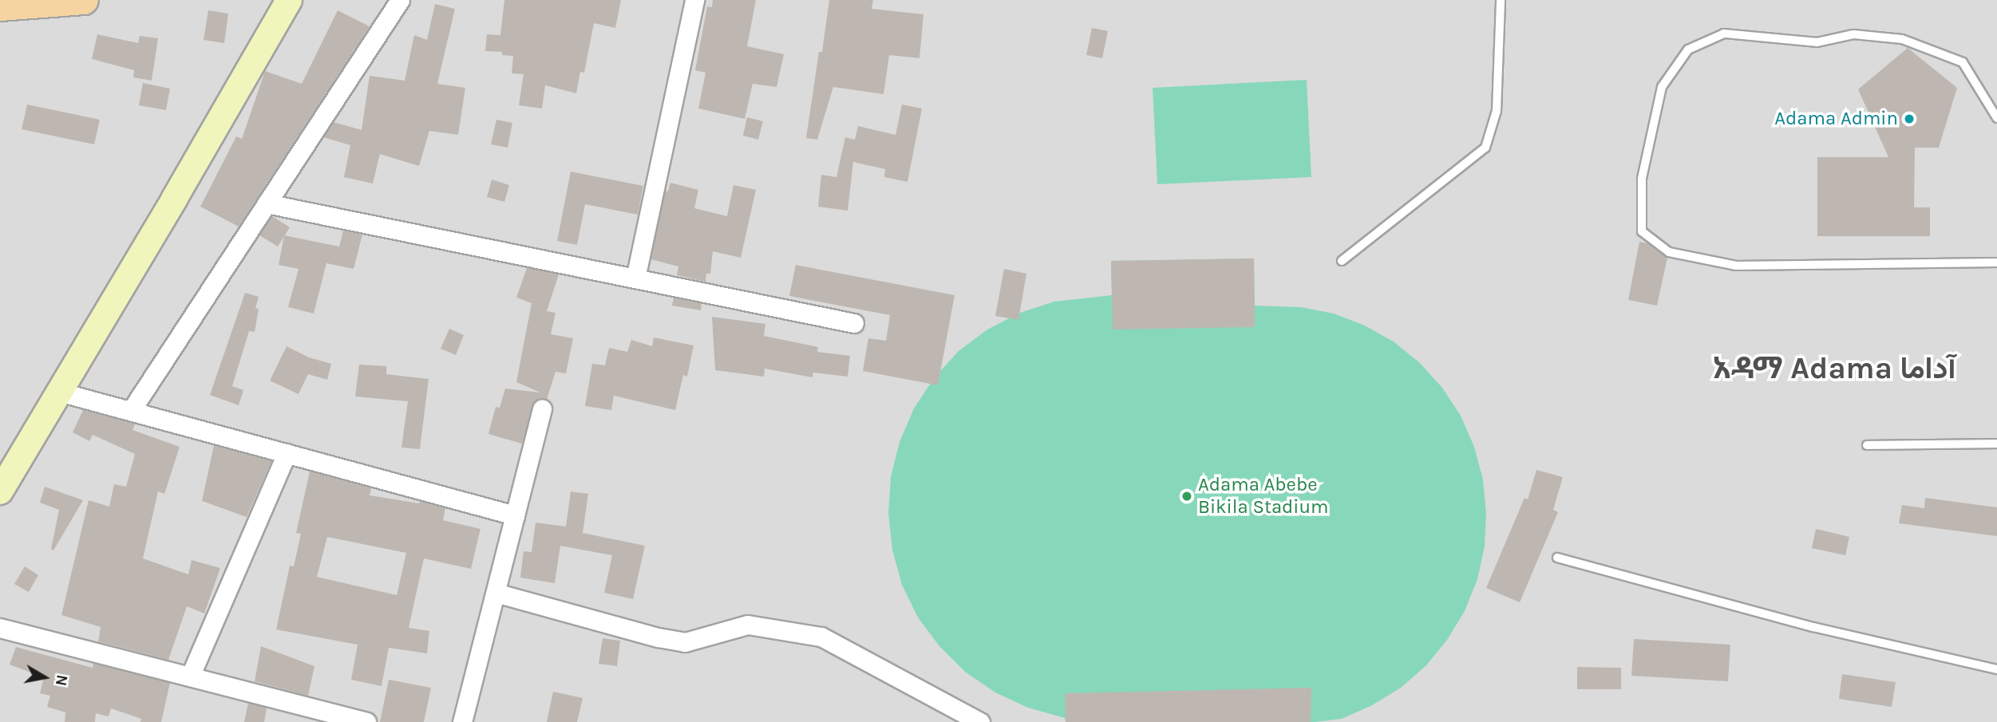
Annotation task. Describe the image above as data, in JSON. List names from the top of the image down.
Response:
{
  "districts": ["አዳማ Adama آداما"],
  "places": ["Adama Admin", "Adama Abebe Bikila Stadium"],
  "north": "right"
}
